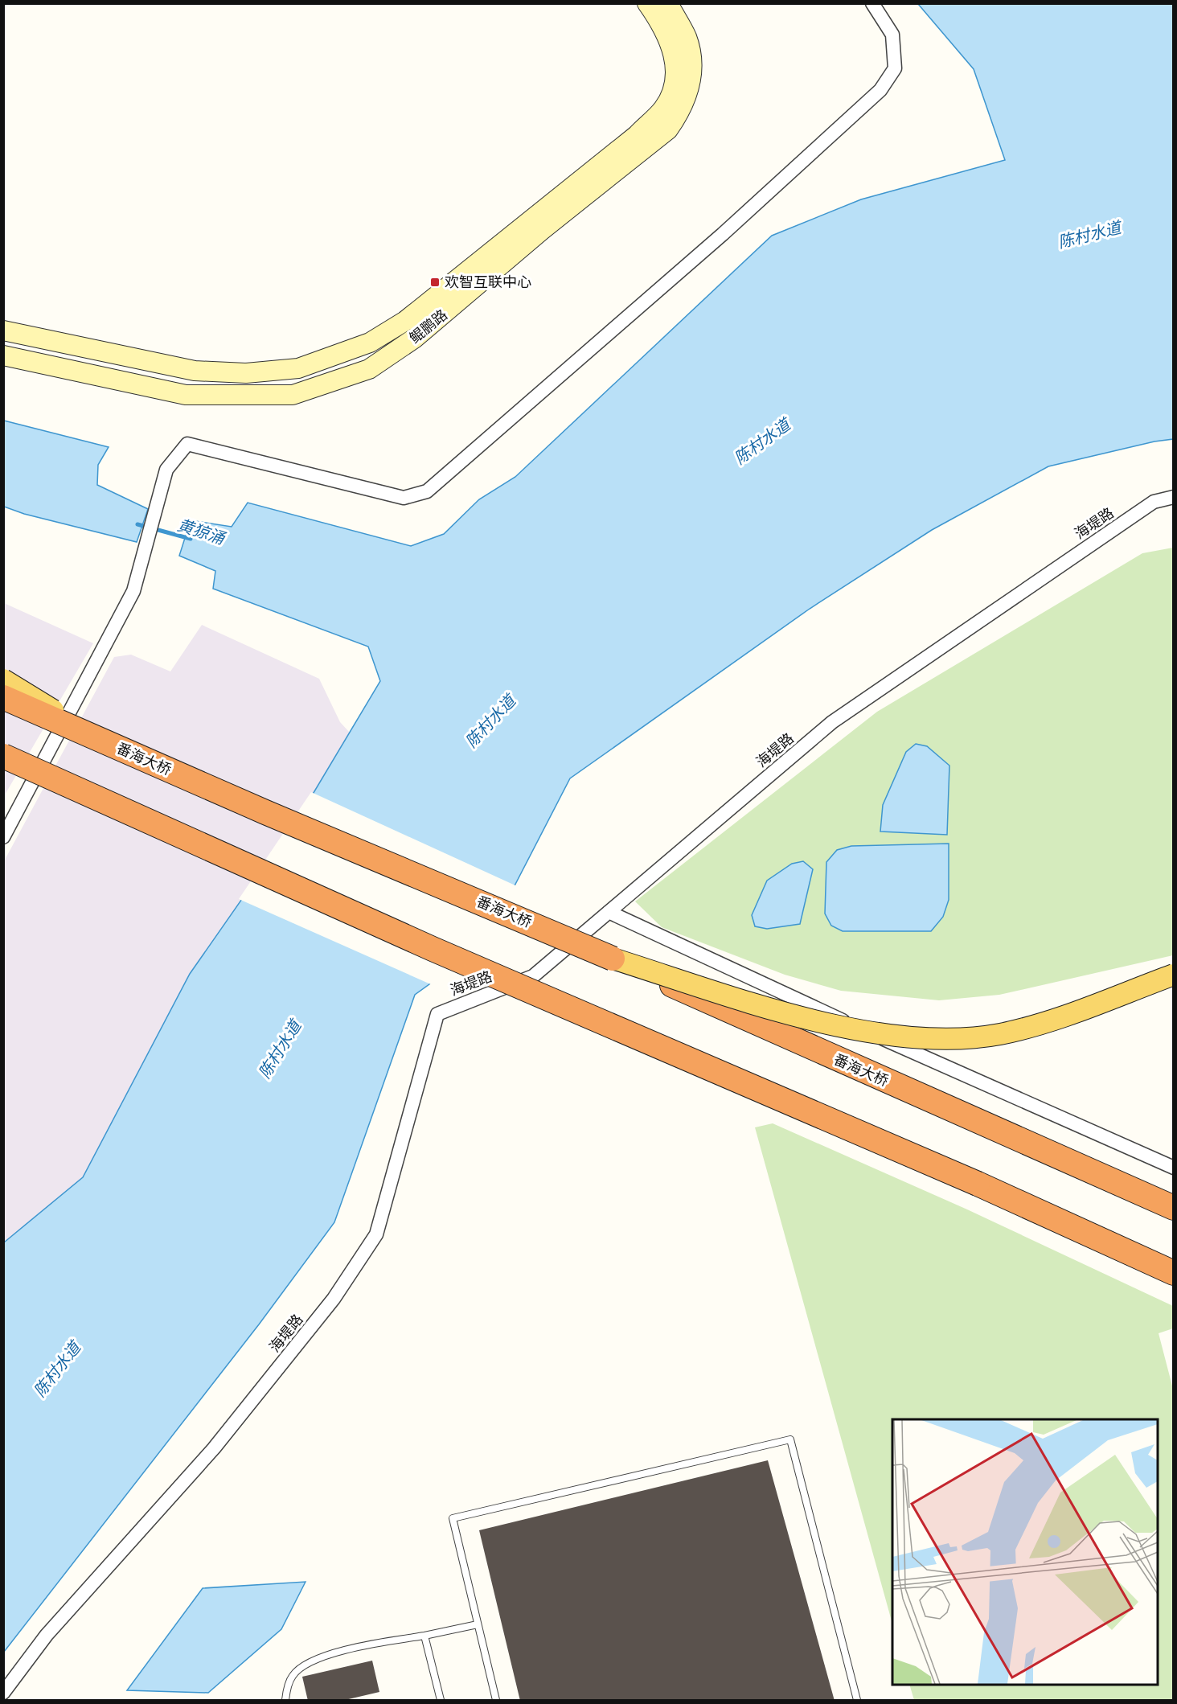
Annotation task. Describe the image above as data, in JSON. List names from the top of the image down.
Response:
{
  "streets": {
    "highway": ["番海大桥"],
    "street": ["鲲鹏路", "海堤路"]
  },
  "water": ["陈村水道", "黄猄涌"],
  "places": {
    "transit": ["欢智互联中心"]
  }
}
